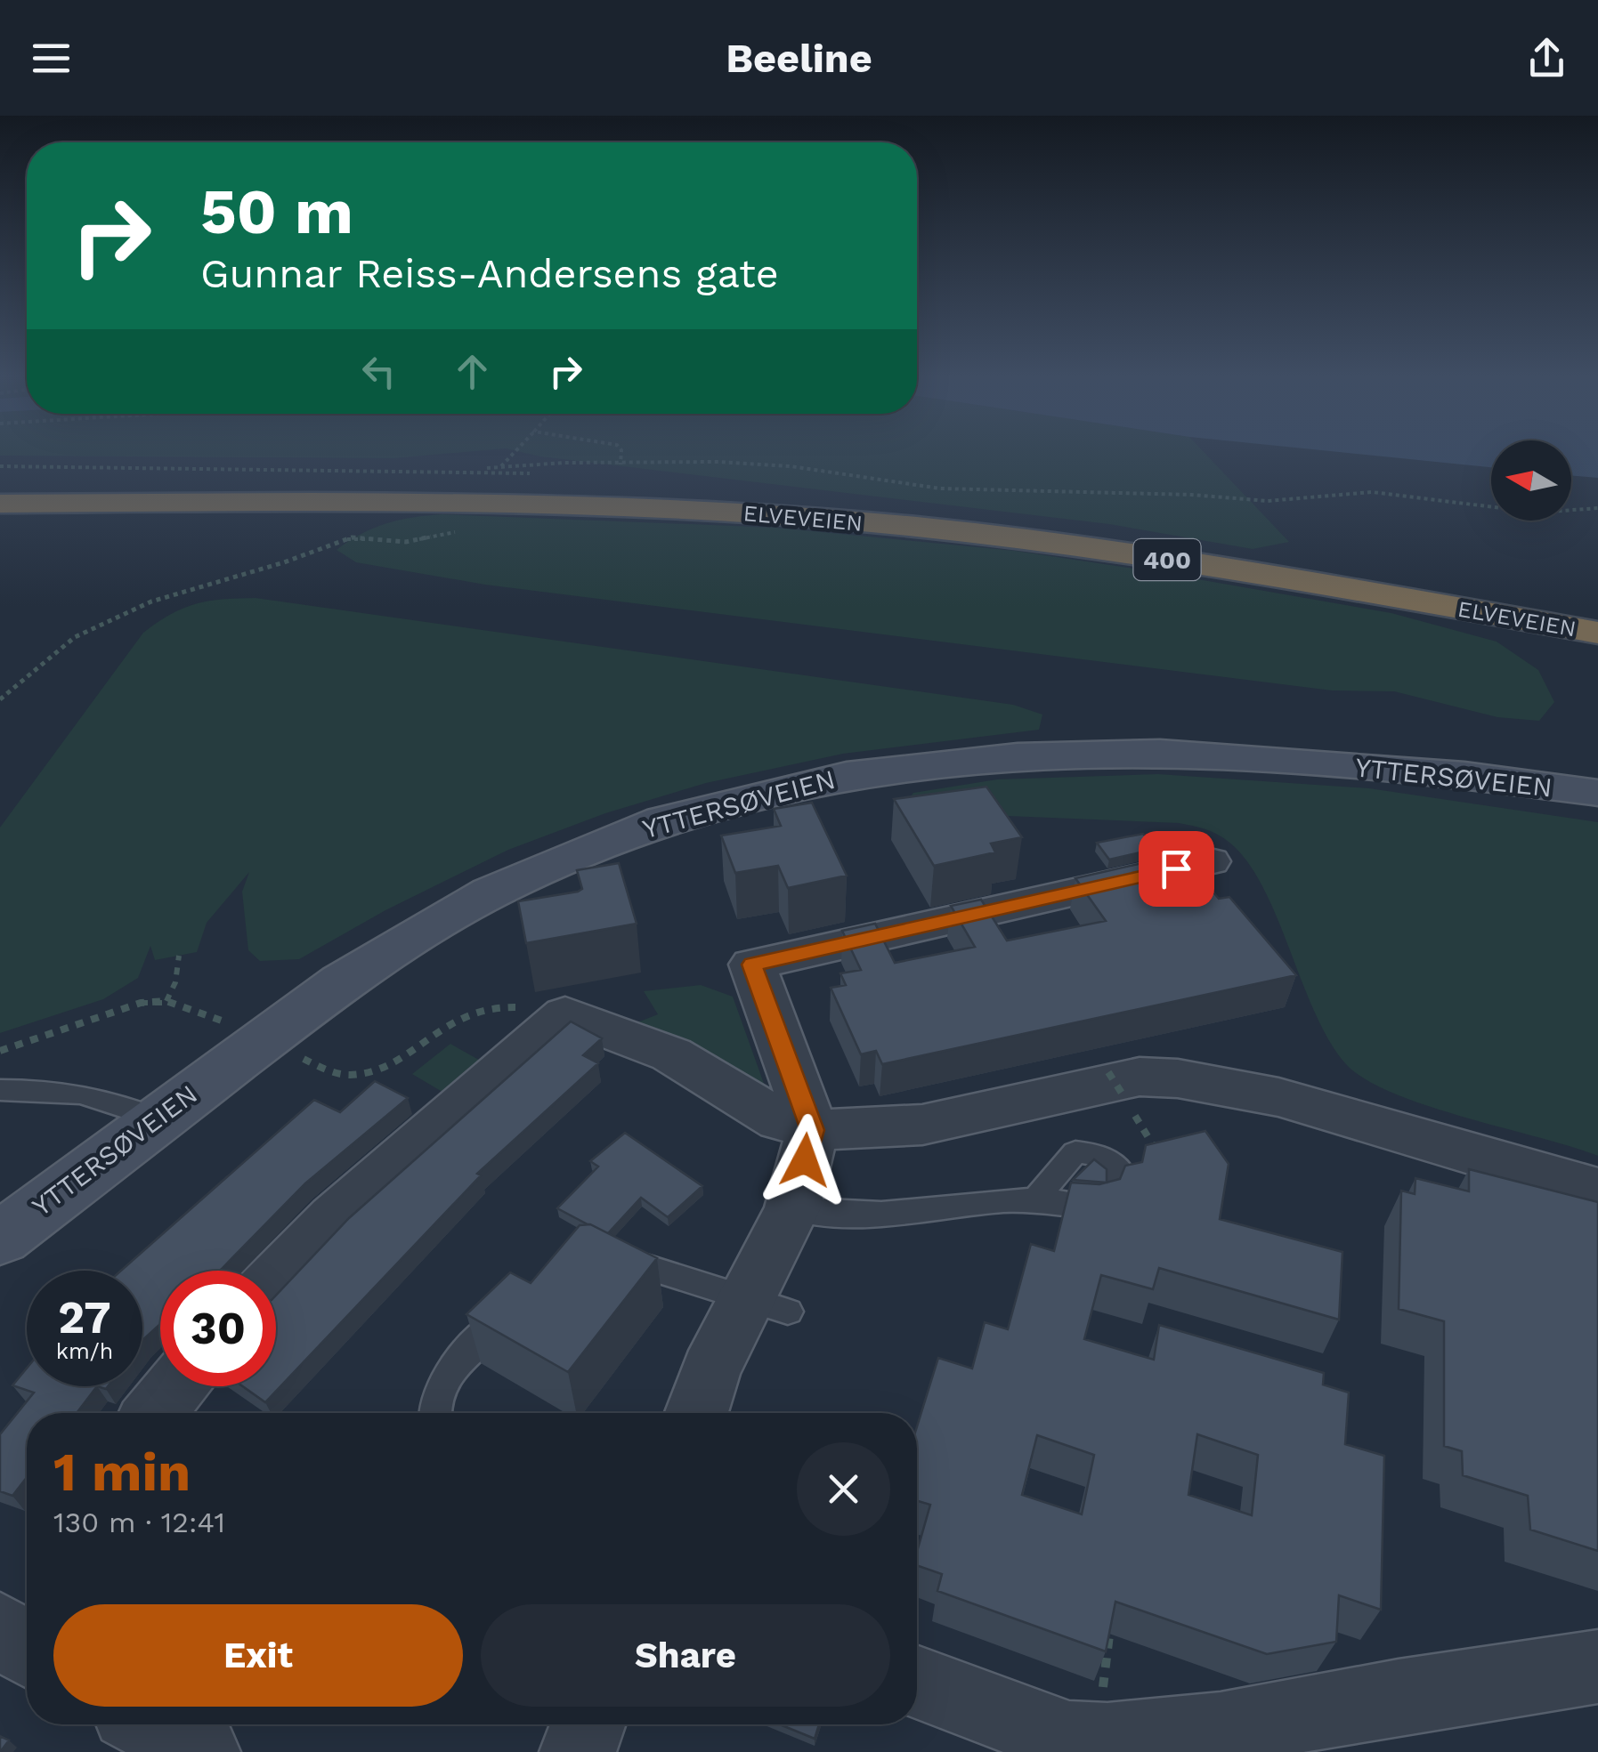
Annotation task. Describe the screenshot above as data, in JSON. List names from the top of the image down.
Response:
{
  "streets": {
    "highway": ["ELVEVEIEN", "400"],
    "main road": ["YTTERSØVEIEN"]
  },
  "north": "left",
  "page": {
    "header": "Beeline",
    "turn": ["50 m", "Gunnar Reiss-Andersens gate"],
    "speed": "27 km/h",
    "limit": "30",
    "heading": ["1 min", "130 m · 12:41"],
    "buttons": ["Exit", "Share"]
  }
}
